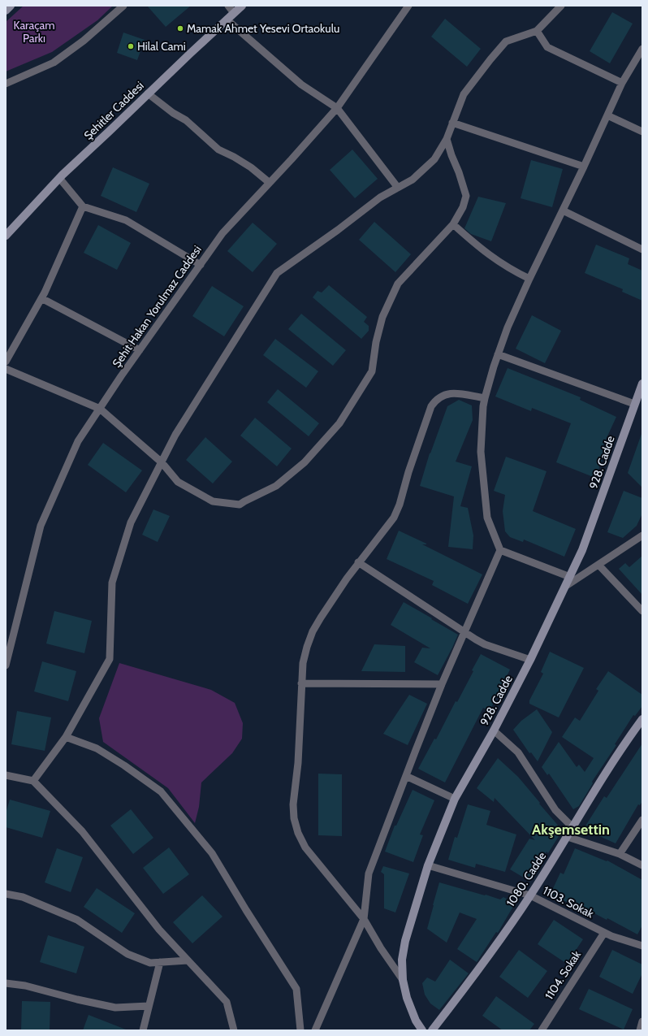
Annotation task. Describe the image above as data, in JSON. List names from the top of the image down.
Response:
{
  "streets": {
    "street": [
      "Şehitler Caddesi",
      "Şehit Hakan Yorulmaz Caddesi",
      "928. Cadde",
      "1080. Cadde",
      "1103. Sokak",
      "1104. Sokak"
    ]
  },
  "crossings": [
    ["928. Cadde", "1103. Sokak"],
    ["1080. Cadde", "1103. Sokak"],
    ["1103. Sokak", "1104. Sokak"]
  ],
  "districts": ["Akşemsettin"],
  "parks": ["Karaçam Parkı"],
  "places": ["Mamak Ahmet Yesevi Ortaokulu", "Hilal Cami"]
}
